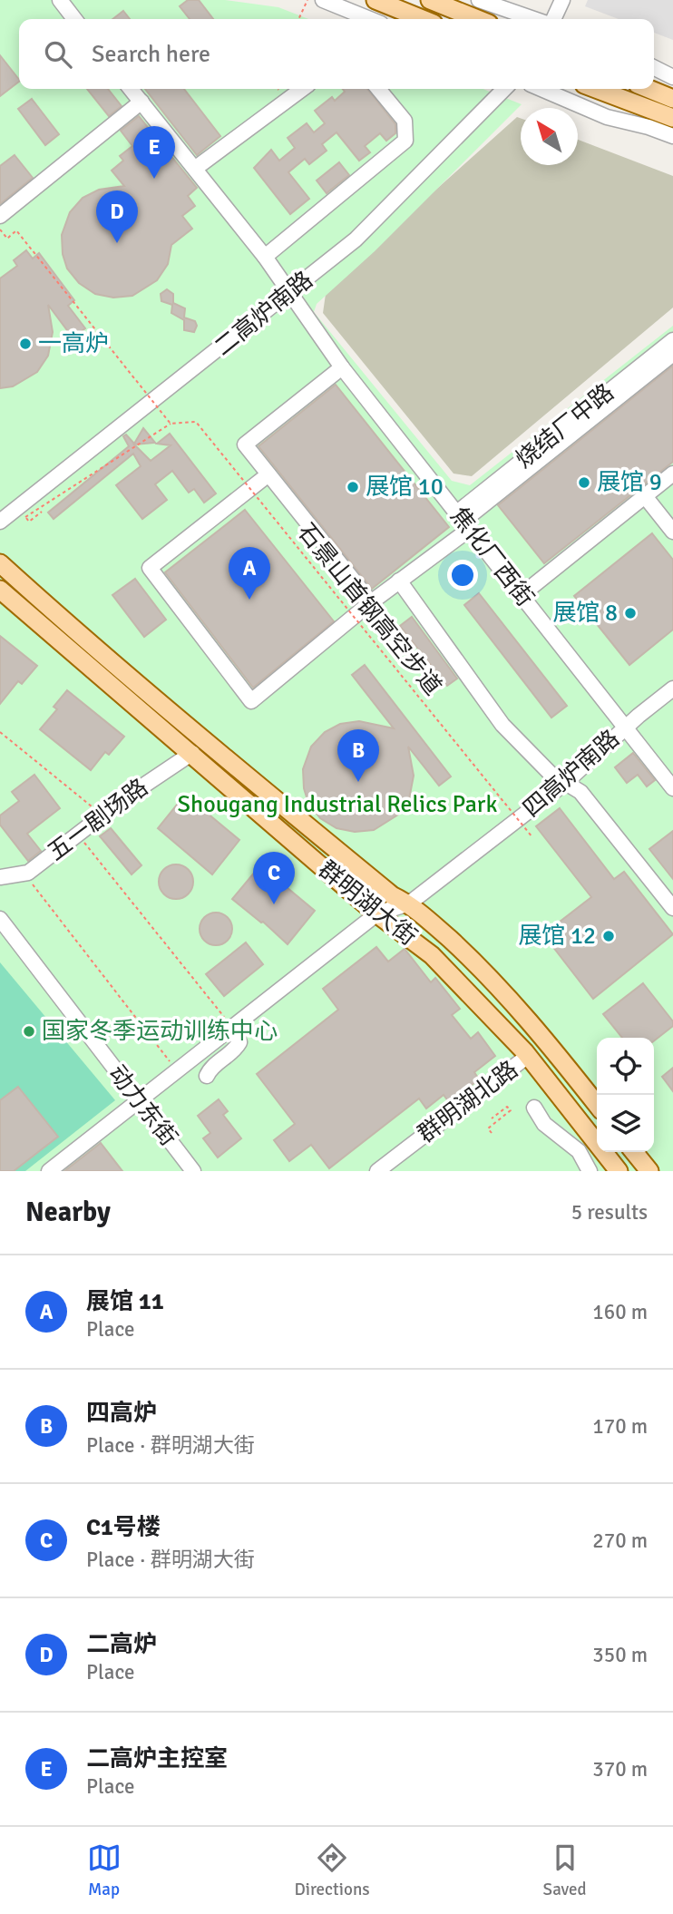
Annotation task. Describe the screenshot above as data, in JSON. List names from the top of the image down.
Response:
{
  "streets": {
    "main road": ["群明湖大街"],
    "street": [
      "二高炉南路",
      "烧结厂中路",
      "焦化厂西街",
      "四高炉南路",
      "五一剧场路",
      "群明湖北路",
      "动力东街"
    ],
    "path": ["石景山首钢高空步道"]
  },
  "crossings": [
    ["二高炉南路", "焦化厂西街"],
    ["烧结厂中路", "焦化厂西街"],
    ["焦化厂西街", "四高炉南路"],
    ["四高炉南路", "群明湖大街"],
    ["五一剧场路", "群明湖大街"],
    ["群明湖大街", "群明湖北路"]
  ],
  "parks": ["Shougang Industrial Relics Park"],
  "places": [
    "一高炉",
    "展馆 9",
    "展馆 10",
    "展馆 8",
    "展馆 12",
    "国家冬季运动训练中心"
  ],
  "north": "top left",
  "page": {
    "search": "Search here",
    "pins": [
      "E",
      "D",
      "A",
      "B",
      "C"
    ],
    "heading": ["Nearby", "5 results"],
    "list": [
      {
        "mark": "A",
        "name": "展馆 11",
        "note": "Place",
        "value": "160 m"
      },
      {
        "mark": "B",
        "name": "四高炉",
        "note": "Place · 群明湖大街",
        "value": "170 m"
      },
      {
        "mark": "C",
        "name": "C1号楼",
        "note": "Place · 群明湖大街",
        "value": "270 m"
      },
      {
        "mark": "D",
        "name": "二高炉",
        "note": "Place",
        "value": "350 m"
      },
      {
        "mark": "E",
        "name": "二高炉主控室",
        "note": "Place",
        "value": "370 m"
      }
    ],
    "nav": ["Map", "Directions", "Saved"]
  }
}
